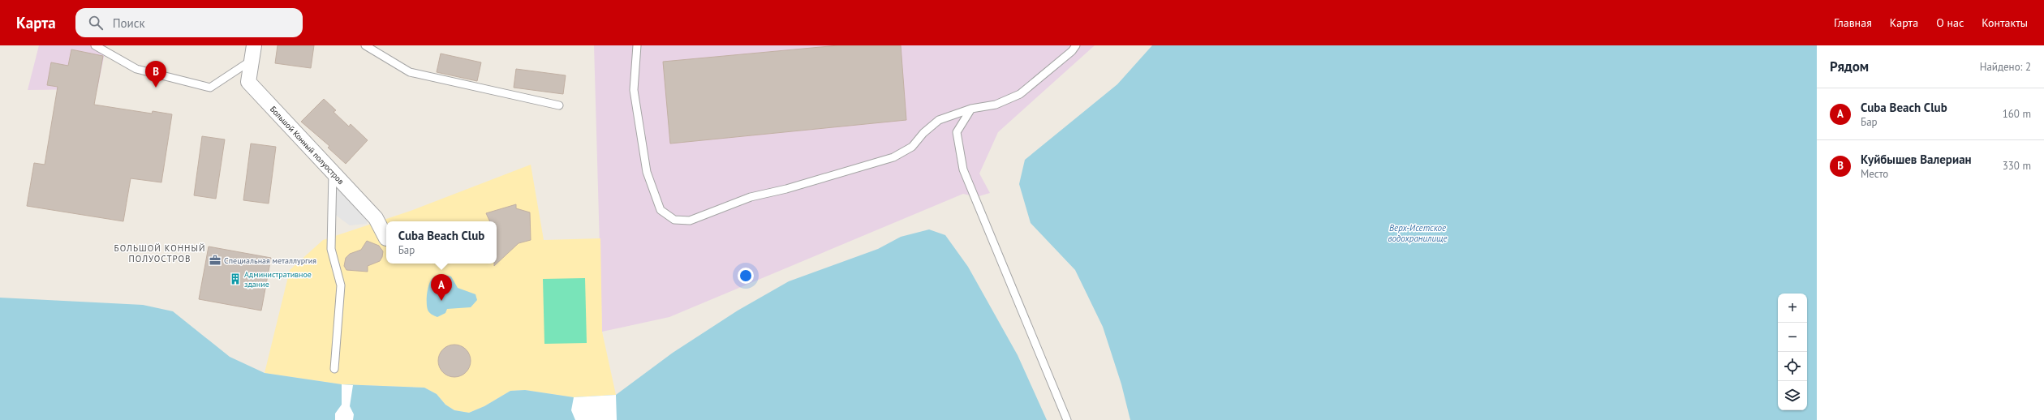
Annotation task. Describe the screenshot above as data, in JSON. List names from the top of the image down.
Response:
{
  "streets": {
    "street": ["Большой Конный полуостров"]
  },
  "districts": ["БОЛЬШОЙ КОННЫЙ ПОЛУОСТРОВ"],
  "water": ["Верх-Исетское водохранилище"],
  "places": {
    "office": ["Специальная металлургия"],
    "building": ["Административное здание"]
  },
  "page": {
    "header": "Карта",
    "search": "Поиск",
    "nav": [
      "Главная",
      "Карта",
      "О нас",
      "Контакты"
    ],
    "heading": ["Рядом", "Найдено: 2"],
    "pins": ["B", "A"],
    "list": [
      {
        "mark": "A",
        "name": "Cuba Beach Club",
        "note": "Бар",
        "value": "160 m"
      },
      {
        "mark": "B",
        "name": "Куйбышев Валериан",
        "note": "Место",
        "value": "330 m"
      }
    ],
    "popup": ["Cuba Beach Club", "Бар"],
    "map_buttons": ["+", "−"]
  }
}
